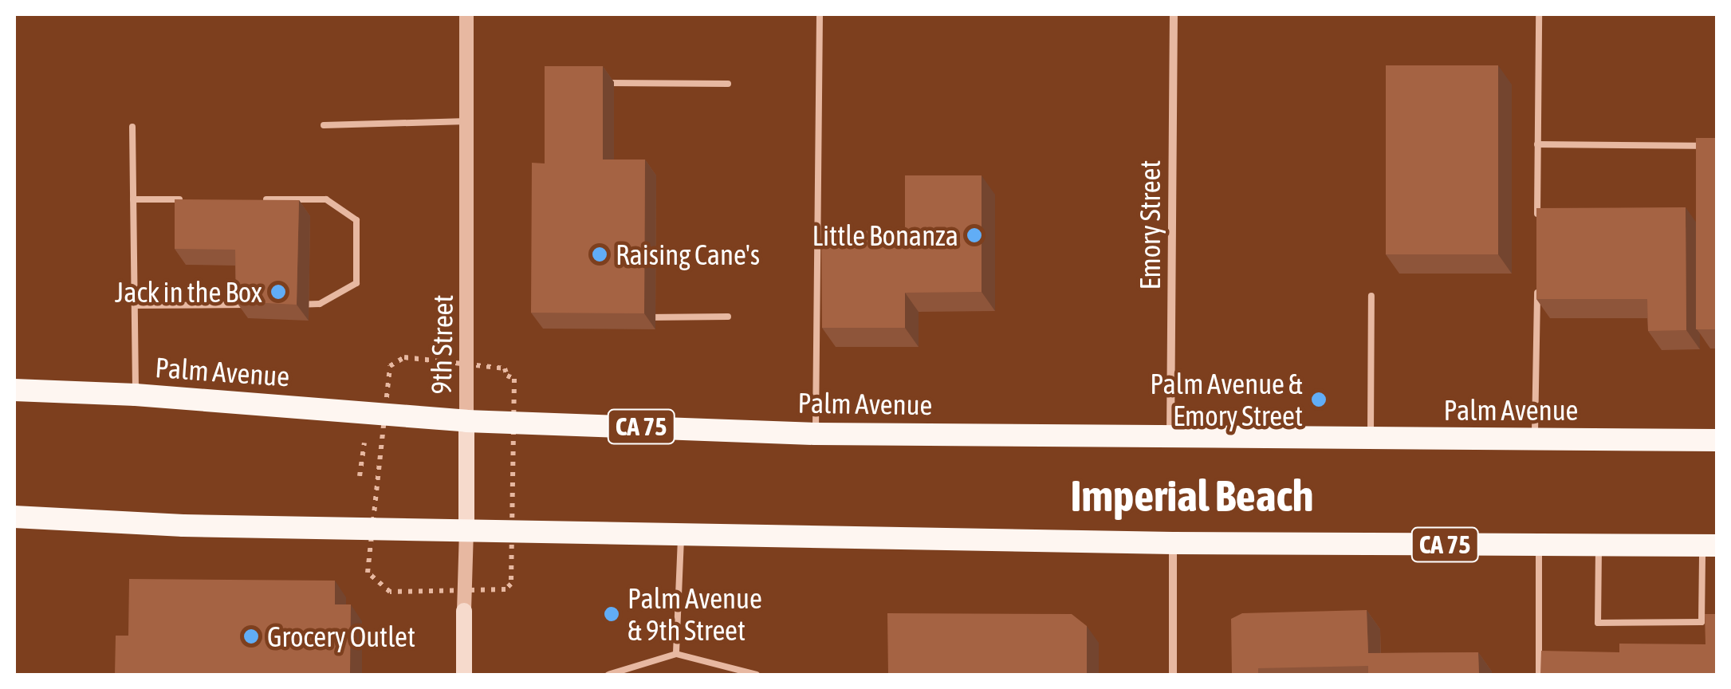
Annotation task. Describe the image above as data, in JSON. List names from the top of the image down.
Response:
{
  "streets": {
    "highway": ["Palm Avenue", "CA 75"],
    "main road": ["9th Street"],
    "street": ["Emory Street"]
  },
  "crossings": [
    ["Emory Street", "Palm Avenue"],
    ["9th Street", "Palm Avenue"],
    ["9th Street", "CA 75"]
  ],
  "districts": ["Imperial Beach"],
  "places": [
    "Little Bonanza",
    "Raising Cane's",
    "Jack in the Box",
    "Palm Avenue & Emory Street",
    "Palm Avenue & 9th Street",
    "Grocery Outlet"
  ]
}
